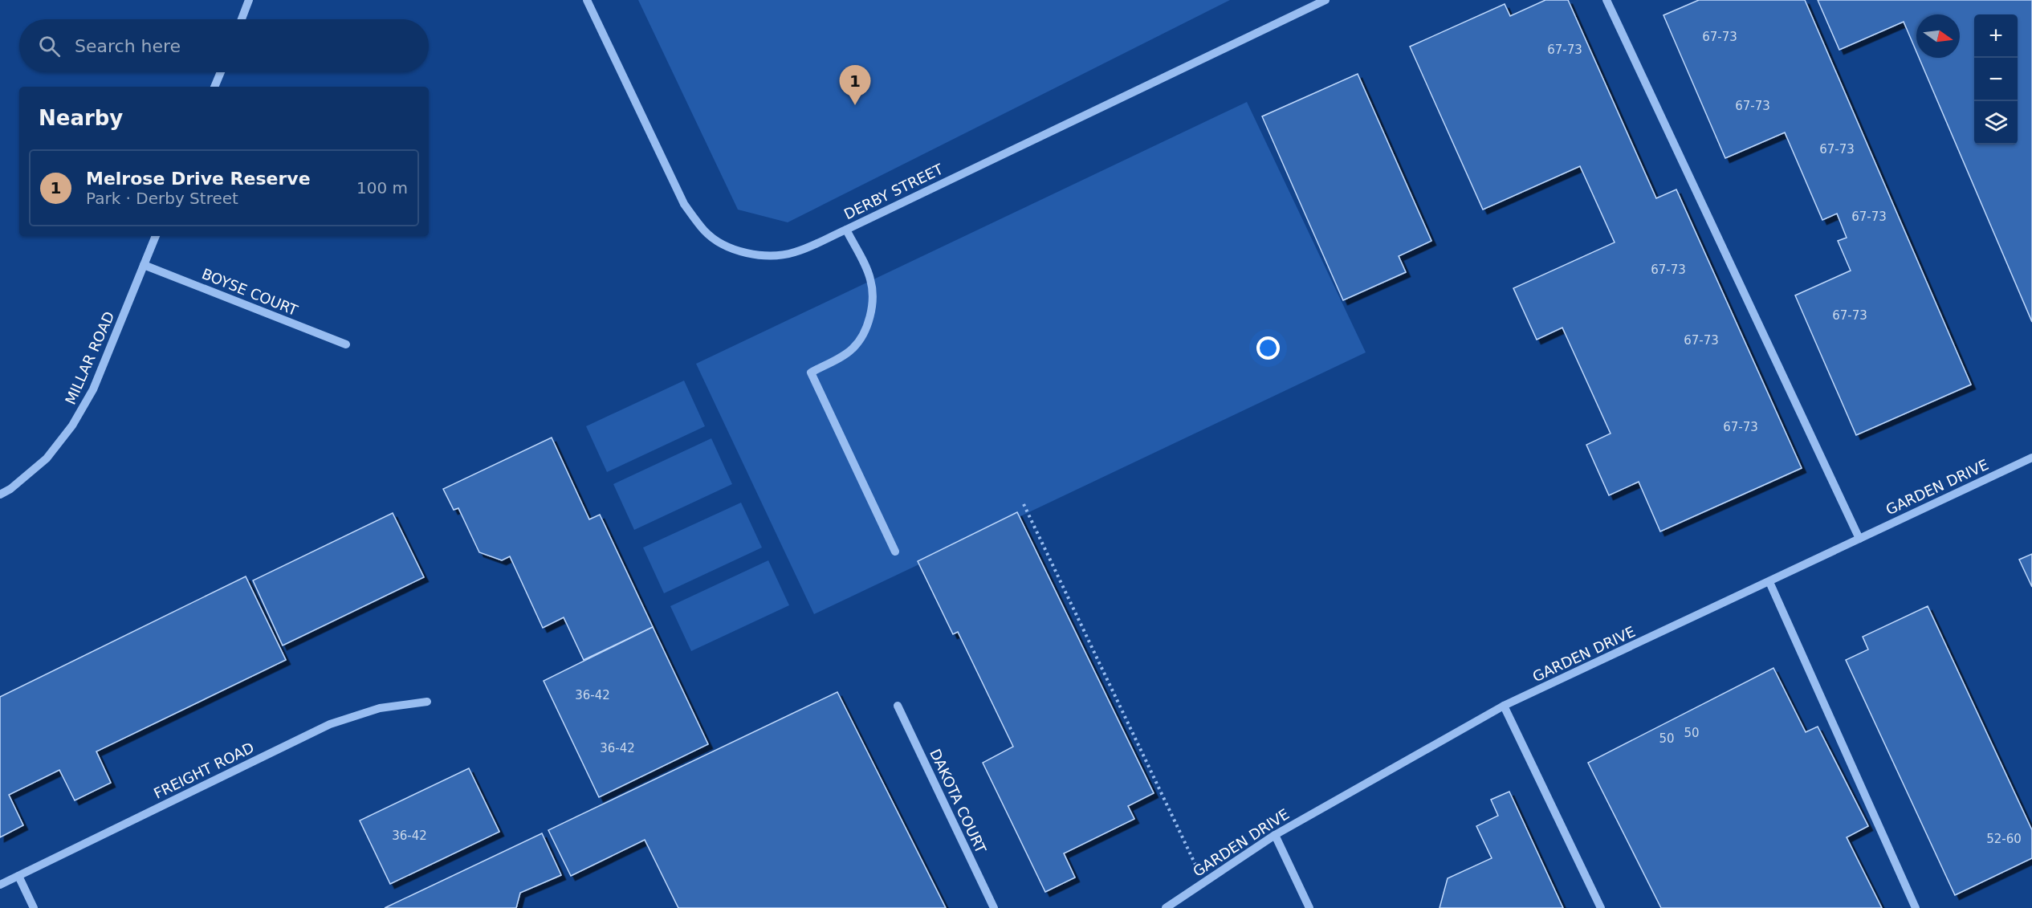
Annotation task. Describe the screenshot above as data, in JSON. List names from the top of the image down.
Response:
{
  "streets": {
    "street": [
      "DERBY STREET",
      "BOYSE COURT",
      "MILLAR ROAD",
      "GARDEN DRIVE",
      "FREIGHT ROAD",
      "DAKOTA COURT"
    ]
  },
  "crossings": [
    ["BOYSE COURT", "MILLAR ROAD"]
  ],
  "house_numbers": [
    "67-73",
    "67-73",
    "67-73",
    "67-73",
    "67-73",
    "67-73",
    "67-73",
    "67-73",
    "67-73",
    "36-42",
    "50",
    "50",
    "36-42",
    "36-42",
    "52-60"
  ],
  "north": "right",
  "page": {
    "map_buttons": ["+", "−"],
    "search": "Search here",
    "pins": "1",
    "heading": "Nearby",
    "list": [
      {
        "mark": "1",
        "name": "Melrose Drive Reserve",
        "note": "Park · Derby Street",
        "value": "100 m"
      }
    ]
  }
}
